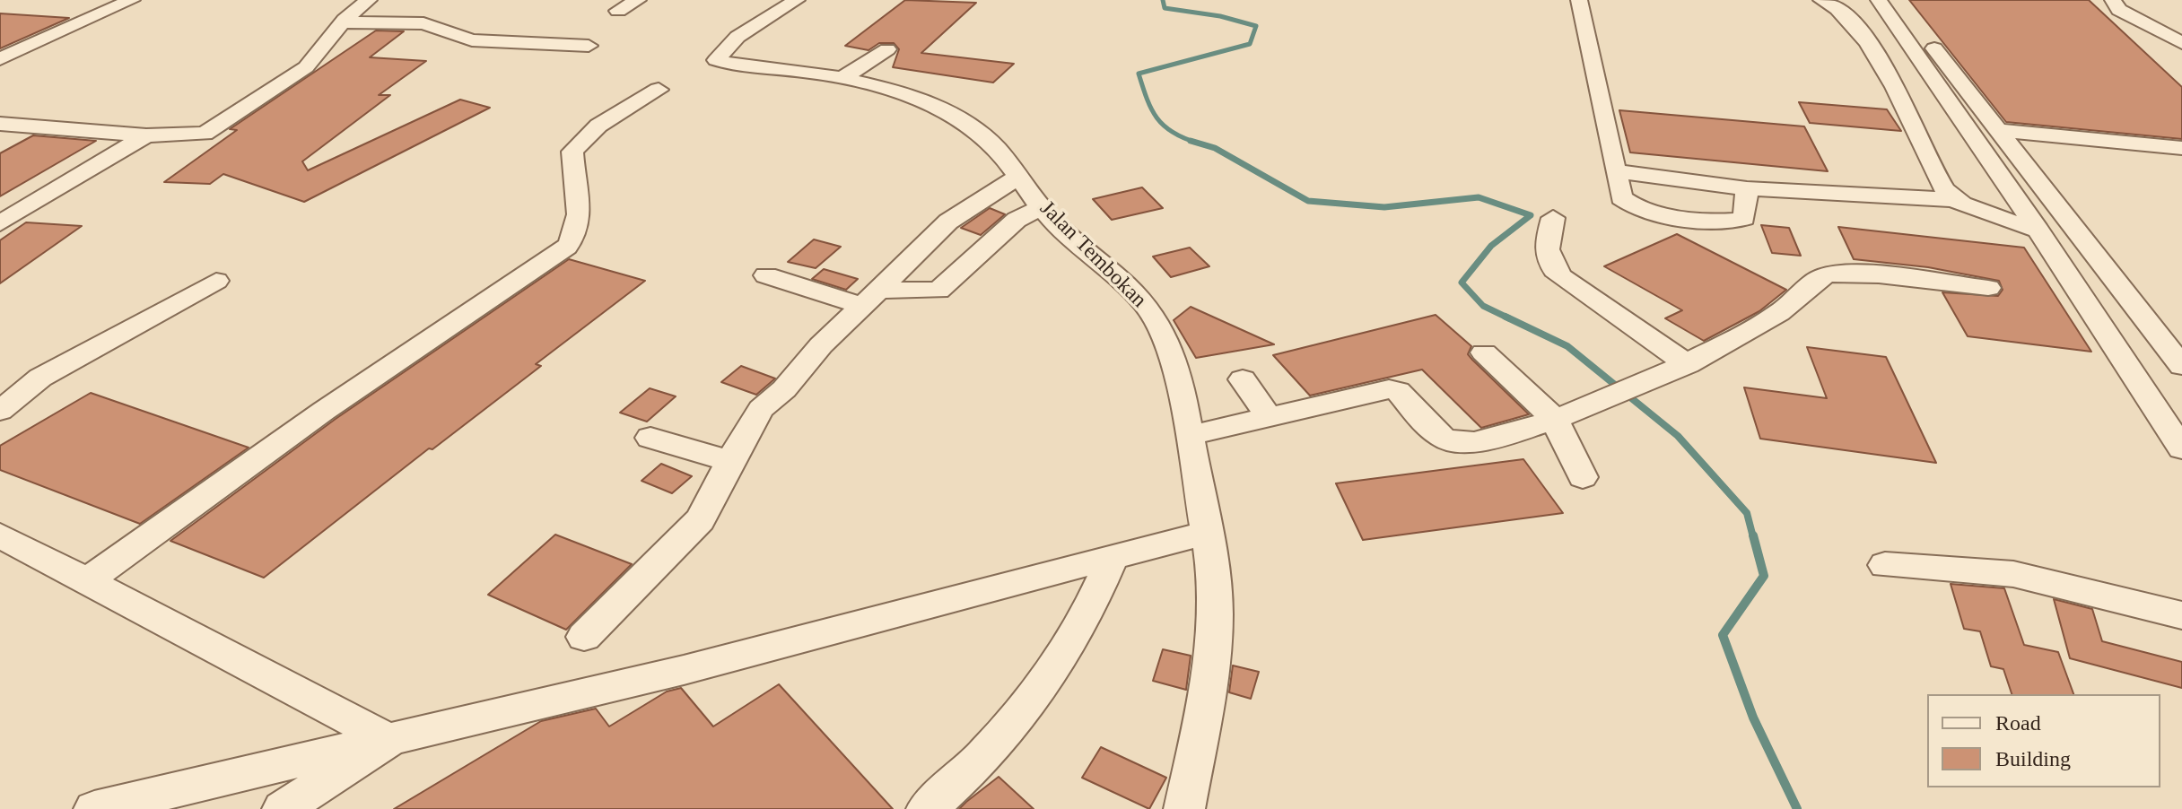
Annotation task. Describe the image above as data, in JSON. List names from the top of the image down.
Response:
{
  "streets": {
    "street": ["Jalan Tembokan"]
  },
  "legend": ["Road", "Building"]
}
